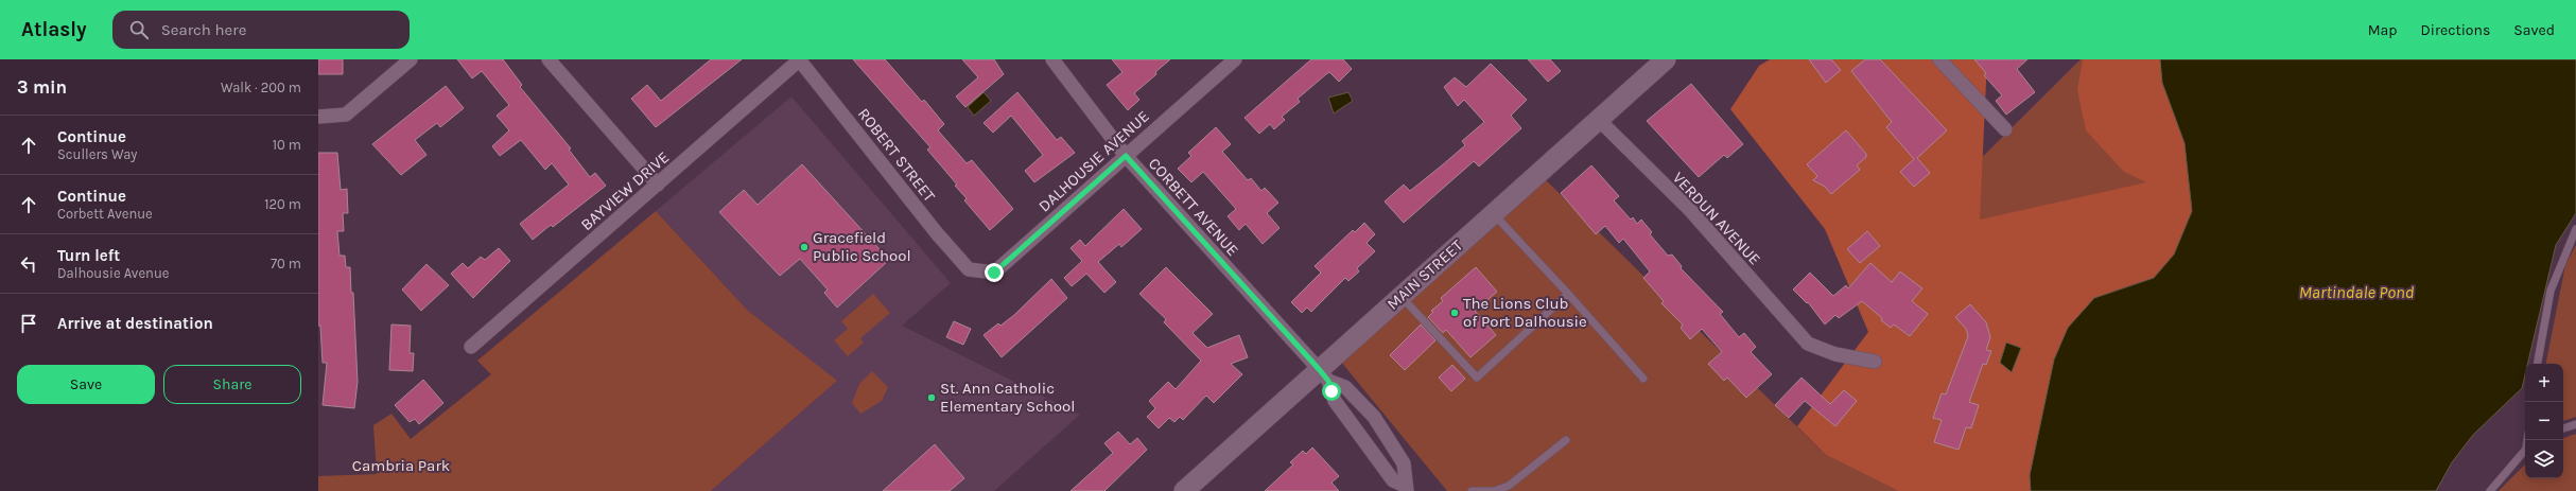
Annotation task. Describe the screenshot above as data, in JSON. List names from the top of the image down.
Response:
{
  "streets": {
    "main road": ["MAIN STREET"],
    "street": [
      "ROBERT STREET",
      "DALHOUSIE AVENUE",
      "BAYVIEW DRIVE",
      "CORBETT AVENUE",
      "VERDUN AVENUE"
    ]
  },
  "crossings": [
    ["ROBERT STREET", "DALHOUSIE AVENUE"],
    ["ROBERT STREET", "BAYVIEW DRIVE"],
    ["DALHOUSIE AVENUE", "CORBETT AVENUE"],
    ["CORBETT AVENUE", "MAIN STREET"],
    ["VERDUN AVENUE", "MAIN STREET"]
  ],
  "water": ["Martindale Pond"],
  "parks": ["Cambria Park"],
  "places": ["Gracefield Public School", "The Lions Club of Port Dalhousie", "St. Ann Catholic Elementary School"],
  "page": {
    "header": "Atlasly",
    "search": "Search here",
    "nav": ["Map", "Directions", "Saved"],
    "heading": ["3 min", "Walk · 200 m"],
    "list": [
      ["Continue", "Scullers Way", "10 m"],
      ["Continue", "Corbett Avenue", "120 m"],
      ["Turn left", "Dalhousie Avenue", "70 m"],
      "Arrive at destination"
    ],
    "buttons": ["Save", "Share"],
    "map_buttons": ["+", "−"]
  }
}
